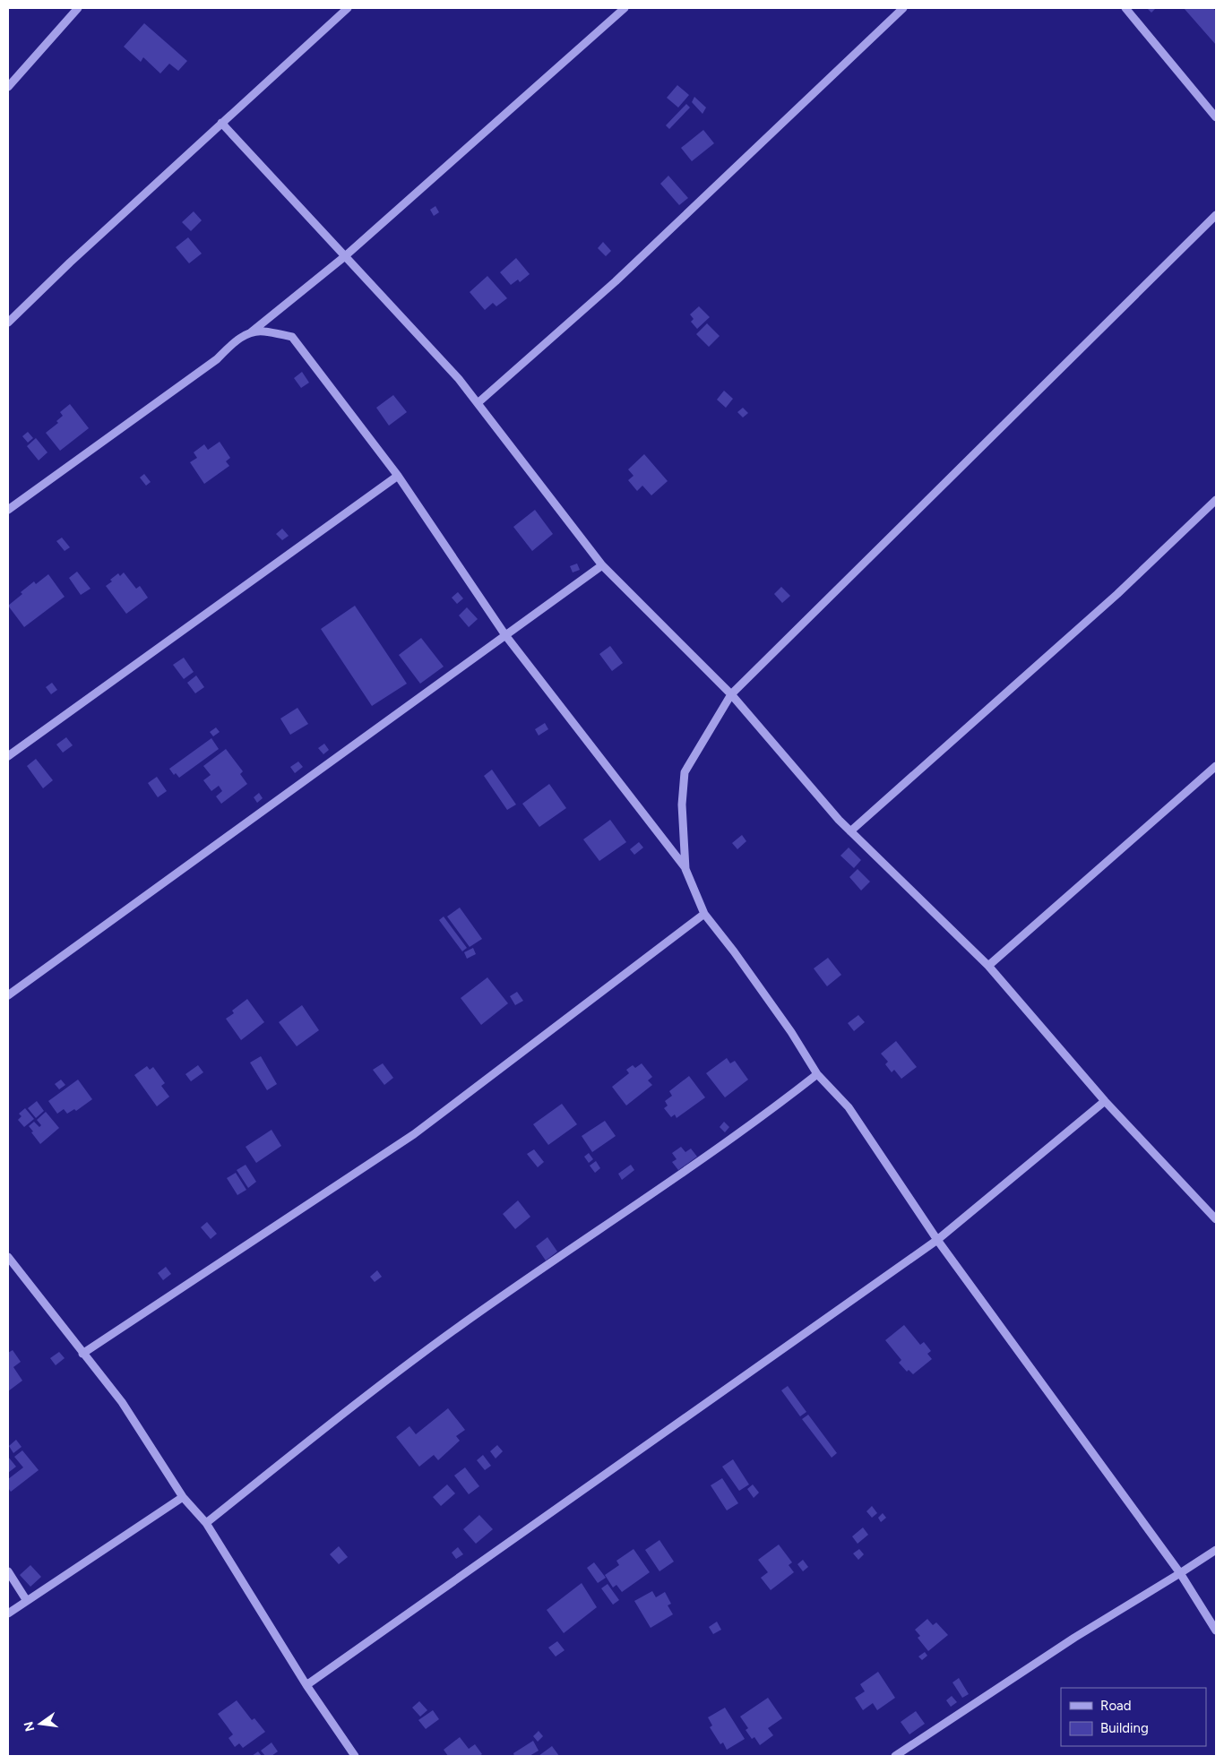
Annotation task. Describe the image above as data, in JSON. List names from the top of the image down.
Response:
{
  "legend": ["Road", "Building"],
  "north": "left"
}
